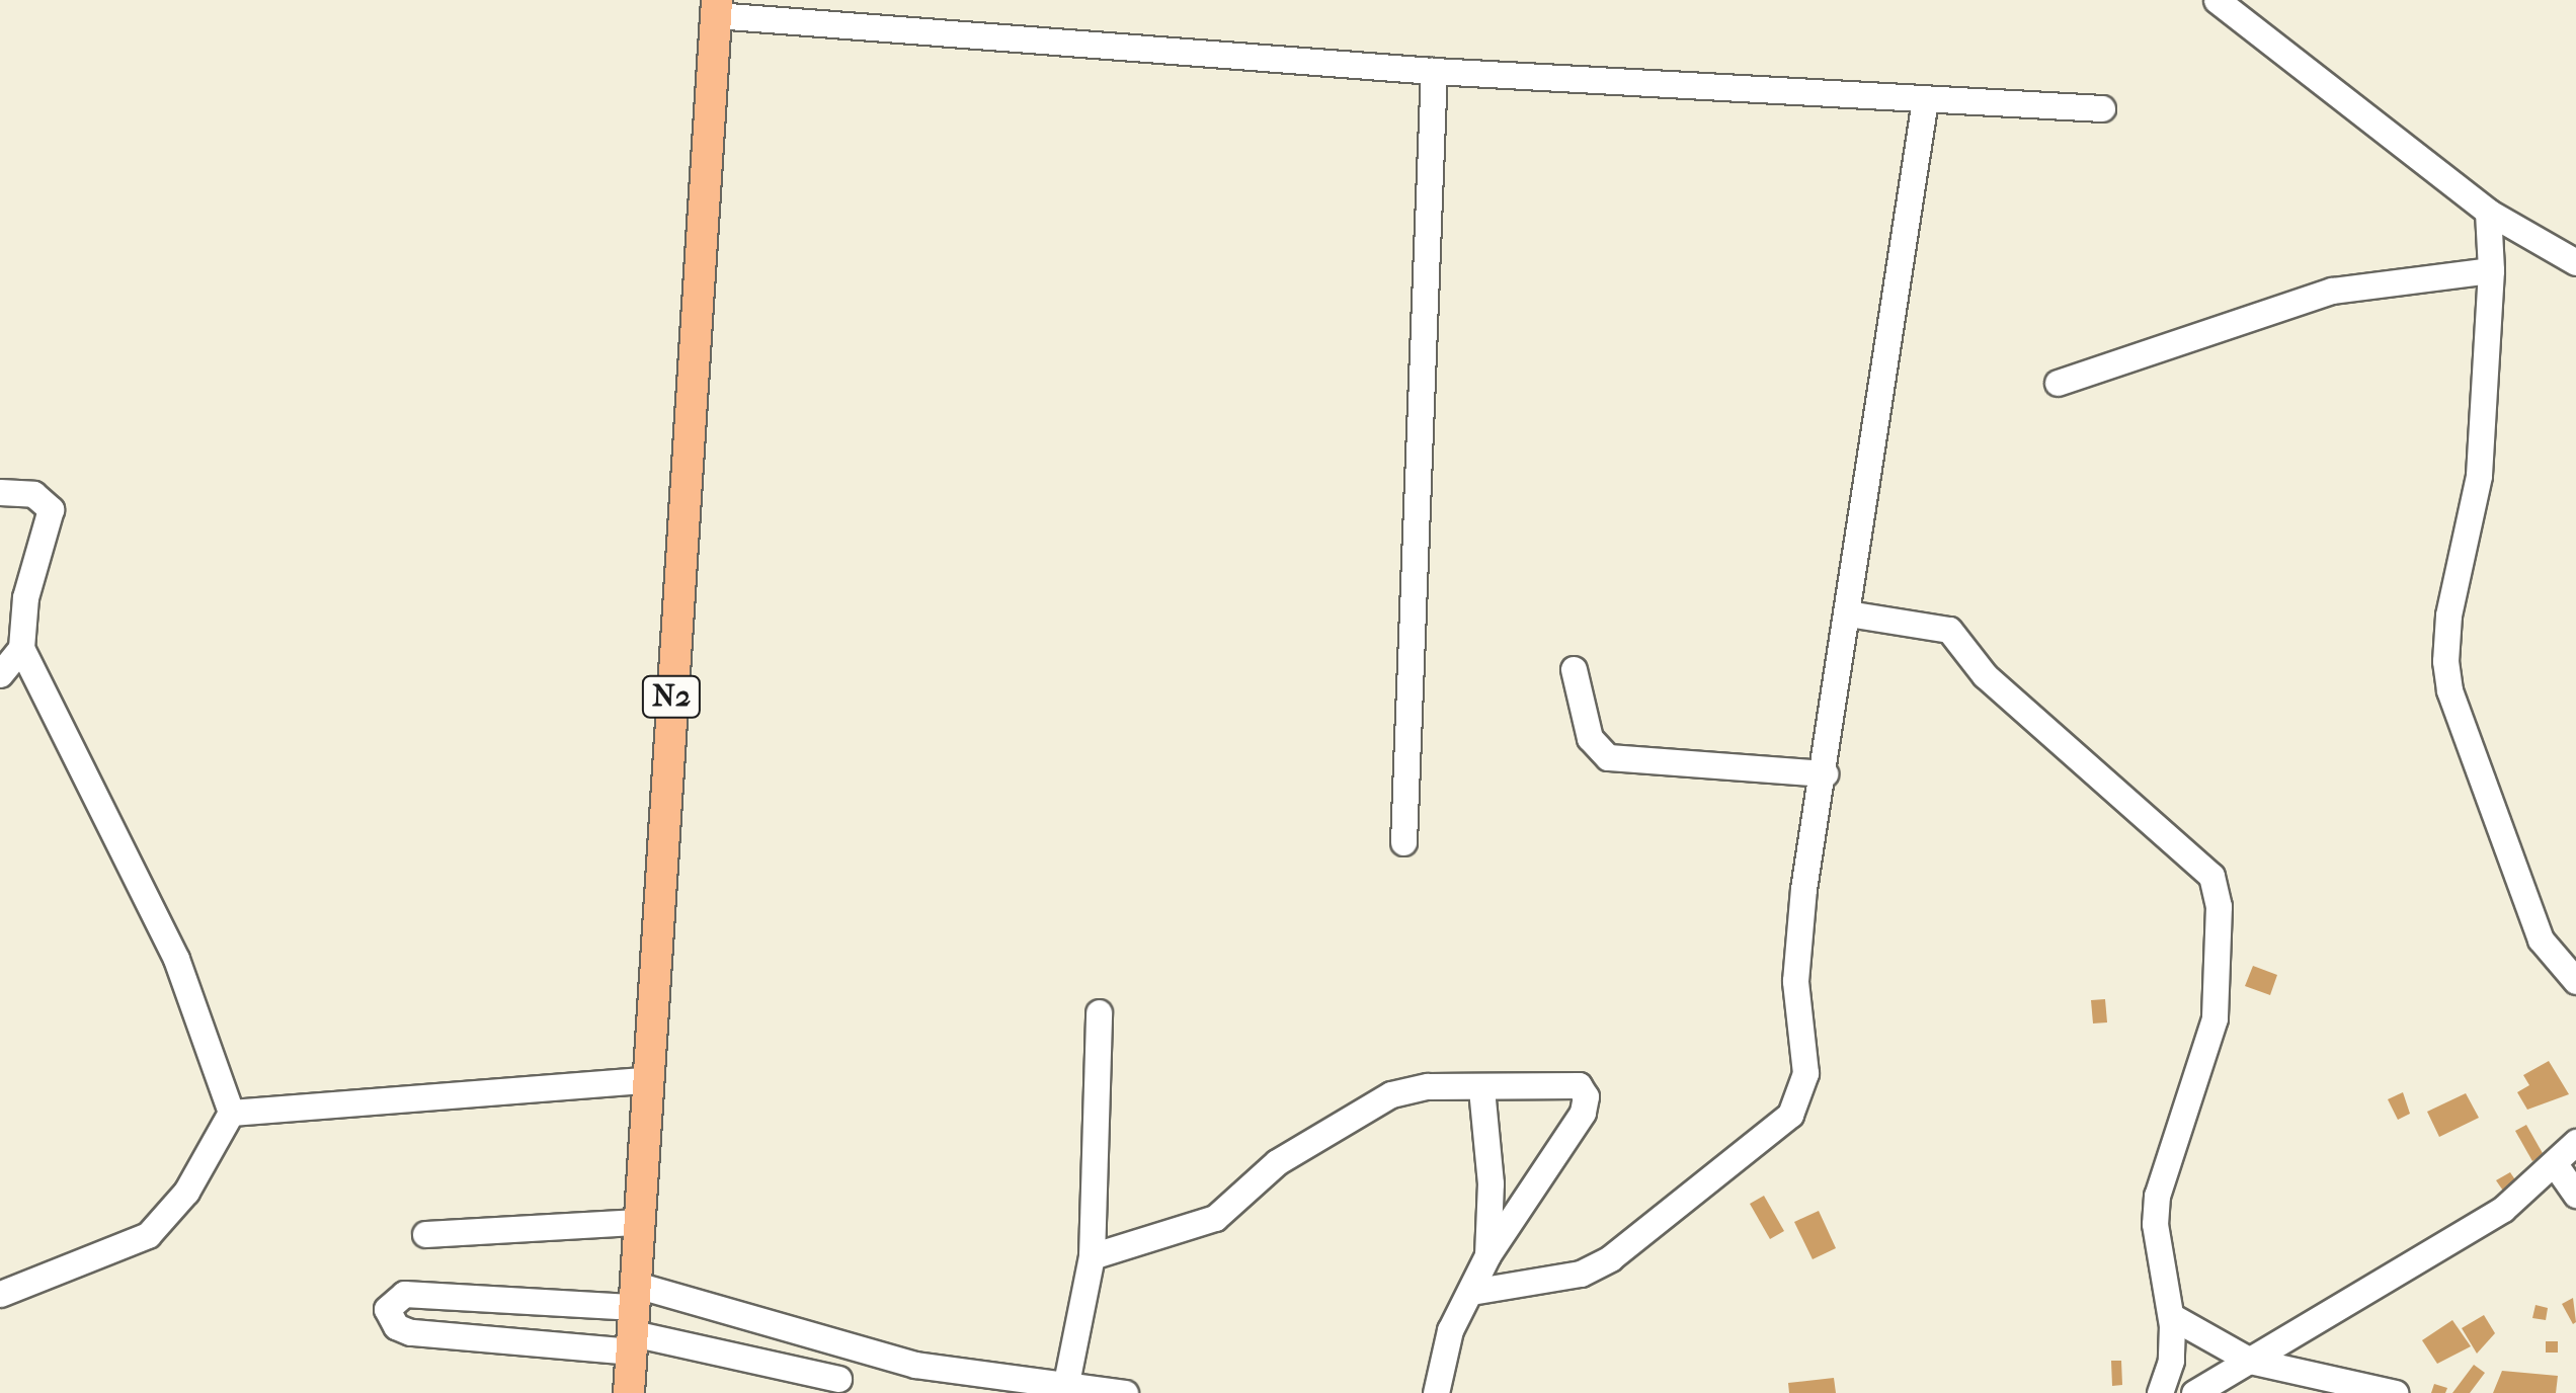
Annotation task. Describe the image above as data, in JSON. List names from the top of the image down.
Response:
{
  "streets": {
    "main road": ["N2"]
  }
}
